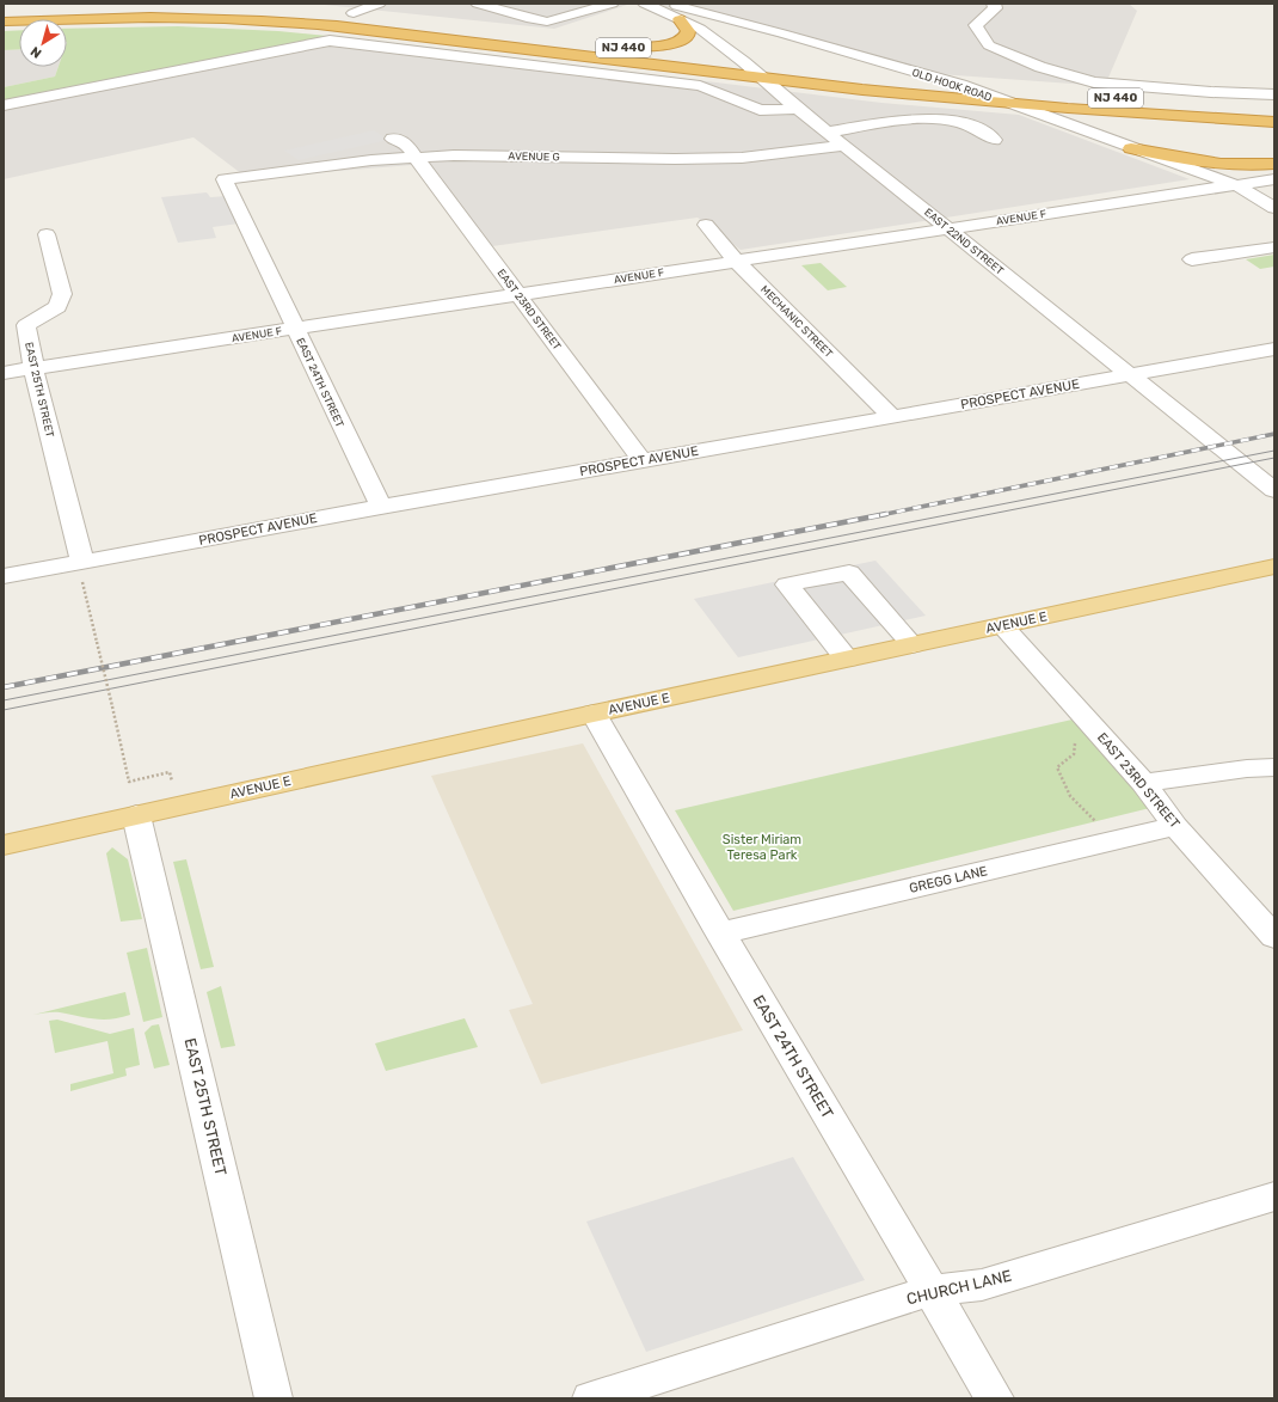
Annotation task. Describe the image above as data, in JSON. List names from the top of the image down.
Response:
{
  "streets": {
    "highway": ["NJ 440"],
    "main road": ["AVENUE E"],
    "street": [
      "OLD HOOK ROAD",
      "AVENUE G",
      "AVENUE F",
      "EAST 22ND STREET",
      "EAST 23RD STREET",
      "MECHANIC STREET",
      "EAST 24TH STREET",
      "EAST 25TH STREET",
      "PROSPECT AVENUE",
      "GREGG LANE",
      "CHURCH LANE"
    ]
  },
  "crossings": [
    ["NJ 440", "OLD HOOK ROAD"],
    ["NJ 440", "EAST 22ND STREET"],
    ["OLD HOOK ROAD", "AVENUE F"],
    ["OLD HOOK ROAD", "EAST 22ND STREET"],
    ["AVENUE G", "EAST 22ND STREET"],
    ["AVENUE G", "EAST 23RD STREET"],
    ["AVENUE G", "EAST 24TH STREET"],
    ["AVENUE F", "EAST 22ND STREET"],
    ["AVENUE F", "EAST 23RD STREET"],
    ["AVENUE F", "MECHANIC STREET"],
    ["AVENUE F", "EAST 24TH STREET"],
    ["AVENUE F", "EAST 25TH STREET"],
    ["EAST 22ND STREET", "PROSPECT AVENUE"],
    ["EAST 23RD STREET", "PROSPECT AVENUE"],
    ["EAST 23RD STREET", "AVENUE E"],
    ["EAST 23RD STREET", "GREGG LANE"],
    ["MECHANIC STREET", "PROSPECT AVENUE"],
    ["EAST 24TH STREET", "PROSPECT AVENUE"],
    ["EAST 24TH STREET", "AVENUE E"],
    ["EAST 24TH STREET", "GREGG LANE"],
    ["EAST 24TH STREET", "CHURCH LANE"],
    ["EAST 25TH STREET", "PROSPECT AVENUE"],
    ["EAST 25TH STREET", "AVENUE E"]
  ],
  "parks": ["Sister Miriam Teresa Park"],
  "north": "bottom left"
}
